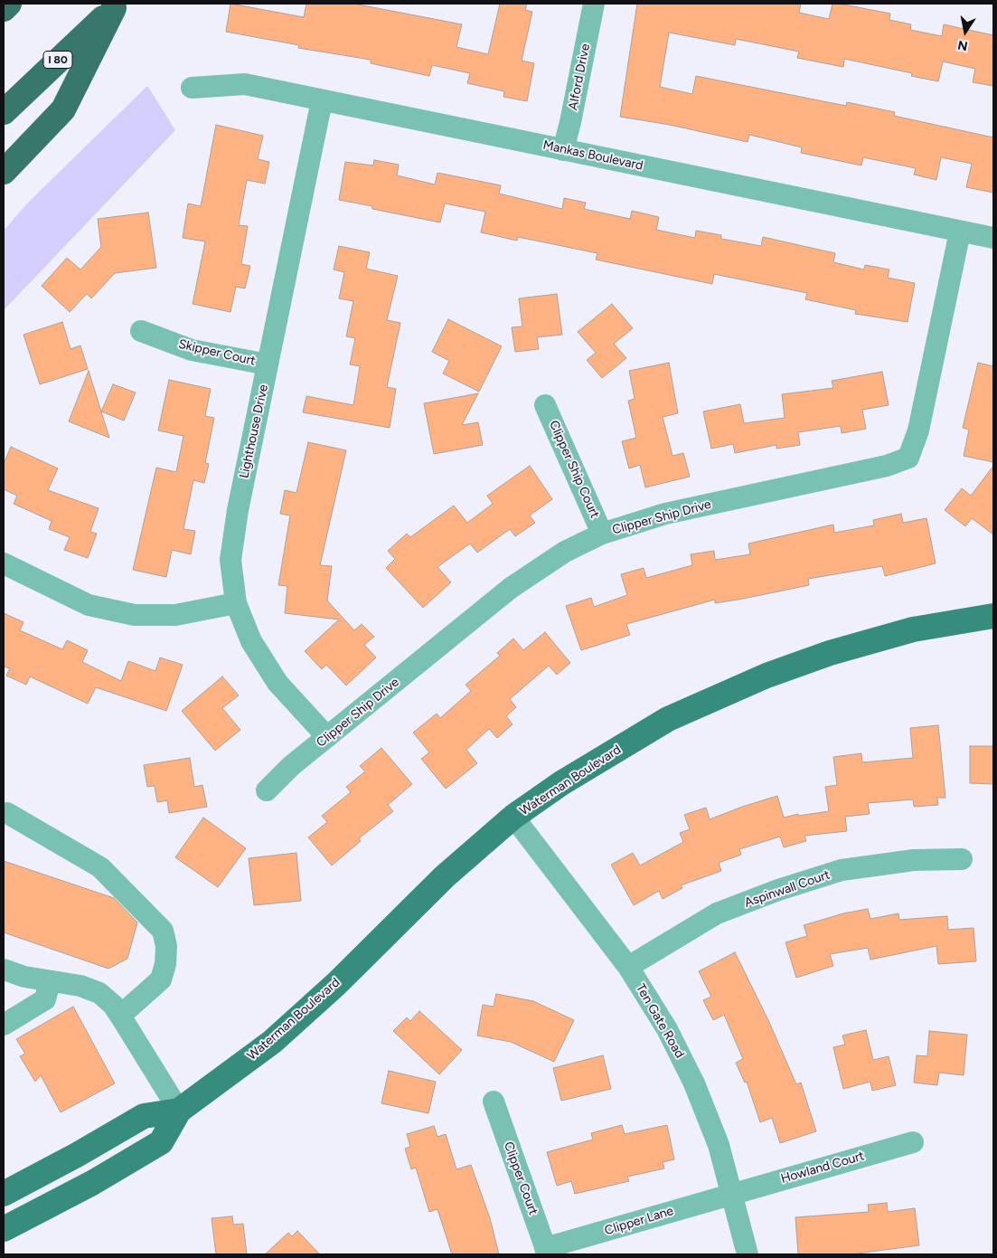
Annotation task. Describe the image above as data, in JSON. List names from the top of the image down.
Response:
{
  "streets": {
    "highway": ["I 80"],
    "main road": ["Waterman Boulevard"],
    "street": [
      "Alford Drive",
      "Mankas Boulevard",
      "Skipper Court",
      "Lighthouse Drive",
      "Clipper Ship Court",
      "Clipper Ship Drive",
      "Aspinwall Court",
      "Ten Gate Road",
      "Howland Court",
      "Clipper Court",
      "Clipper Lane"
    ]
  },
  "crossings": [
    ["Alford Drive", "Mankas Boulevard"],
    ["Mankas Boulevard", "Lighthouse Drive"],
    ["Mankas Boulevard", "Clipper Ship Drive"],
    ["Skipper Court", "Lighthouse Drive"],
    ["Lighthouse Drive", "Clipper Ship Drive"],
    ["Clipper Ship Court", "Clipper Ship Drive"],
    ["Waterman Boulevard", "Ten Gate Road"],
    ["Aspinwall Court", "Ten Gate Road"],
    ["Ten Gate Road", "Howland Court"],
    ["Ten Gate Road", "Clipper Lane"],
    ["Howland Court", "Clipper Lane"],
    ["Clipper Court", "Clipper Lane"]
  ],
  "north": "bottom"
}
